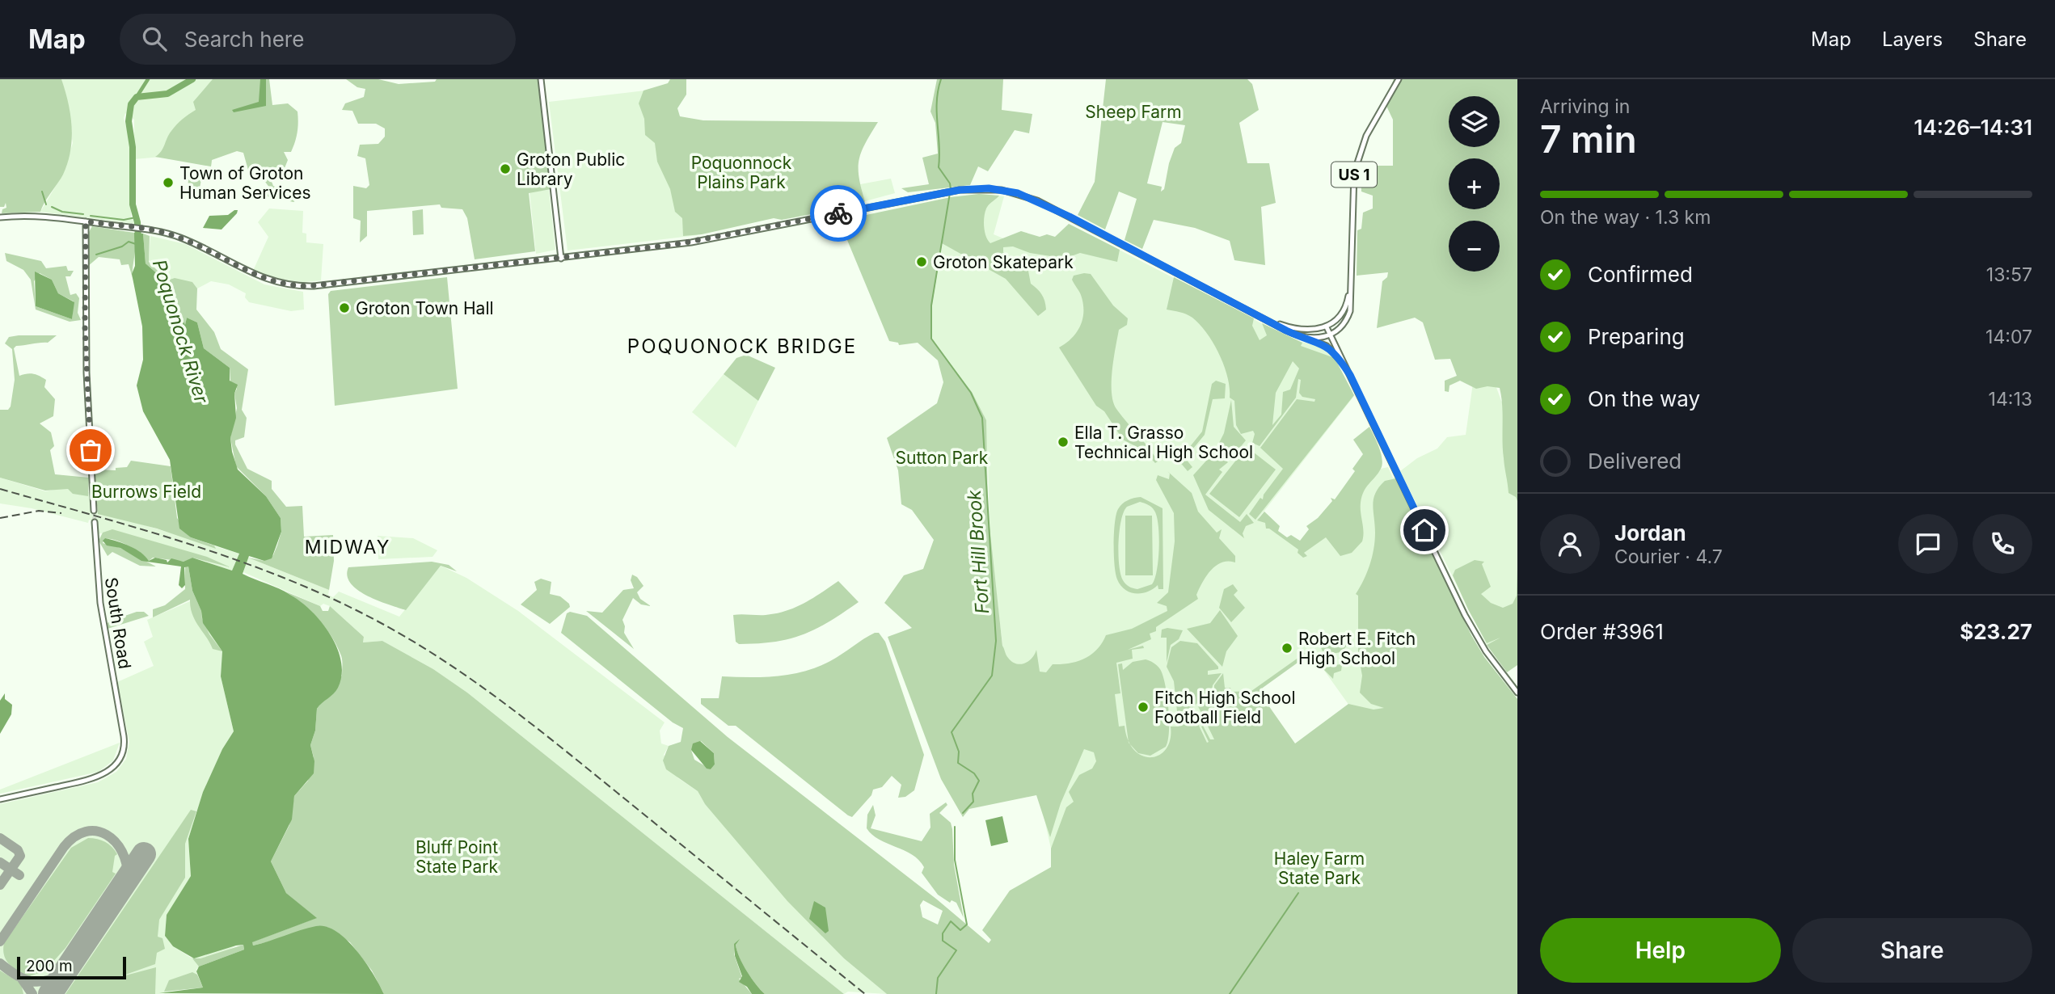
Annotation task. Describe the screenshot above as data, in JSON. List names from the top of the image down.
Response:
{
  "streets": {
    "main road": ["US 1", "South Road"]
  },
  "districts": ["POQUONOCK BRIDGE", "MIDWAY"],
  "water": ["Poquonock River", "Fort Hill Brook"],
  "parks": [
    "Sheep Farm",
    "Poquonnock Plains Park",
    "Sutton Park",
    "Burrows Field",
    "Bluff Point State Park",
    "Haley Farm State Park"
  ],
  "places": [
    "Groton Public Library",
    "Town of Groton Human Services",
    "Groton Skatepark",
    "Groton Town Hall",
    "Ella T. Grasso Technical High School",
    "Robert E. Fitch High School",
    "Fitch High School Football Field"
  ],
  "scale_bar": "200 m",
  "page": {
    "header": "Map",
    "search": "Search here",
    "nav": ["Map", "Layers", "Share"],
    "heading": ["7 min", "Arriving in", "14:26–14:31"],
    "panel": [
      "Jordan",
      "Courier · 4.7",
      "Order #3961",
      "$23.27"
    ],
    "map_buttons": ["+", "−"],
    "bar": "On the way · 1.3 km",
    "list": [
      ["Confirmed", "13:57"],
      ["Preparing", "14:07"],
      ["On the way", "14:13"],
      "Delivered"
    ],
    "buttons": ["Help", "Share"],
    "scale": "200 m"
  }
}
